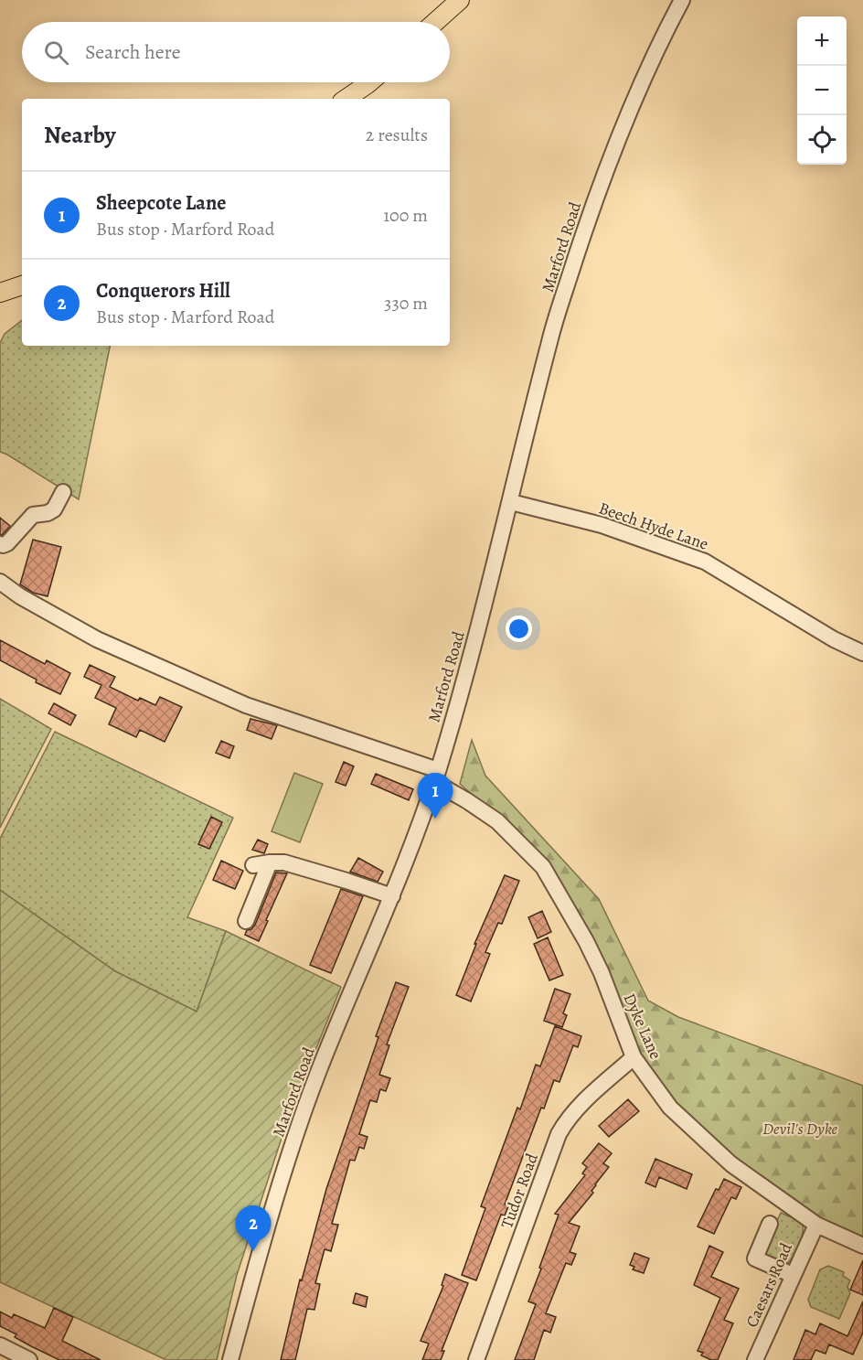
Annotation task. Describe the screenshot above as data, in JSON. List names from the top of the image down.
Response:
{
  "streets": {
    "street": [
      "Marford Road",
      "Beech Hyde Lane",
      "Dyke Lane",
      "Tudor Road",
      "Caesars Road"
    ]
  },
  "crossings": [
    ["Marford Road", "Beech Hyde Lane"],
    ["Marford Road", "Dyke Lane"],
    ["Dyke Lane", "Tudor Road"],
    ["Dyke Lane", "Caesars Road"]
  ],
  "parks": ["Devil's Dyke"],
  "page": {
    "map_buttons": ["+", "−"],
    "search": "Search here",
    "heading": ["Nearby", "2 results"],
    "list": [
      {
        "mark": "1",
        "name": "Sheepcote Lane",
        "note": "Bus stop · Marford Road",
        "value": "100 m"
      },
      {
        "mark": "2",
        "name": "Conquerors Hill",
        "note": "Bus stop · Marford Road",
        "value": "330 m"
      }
    ],
    "pins": ["1", "2"]
  }
}
